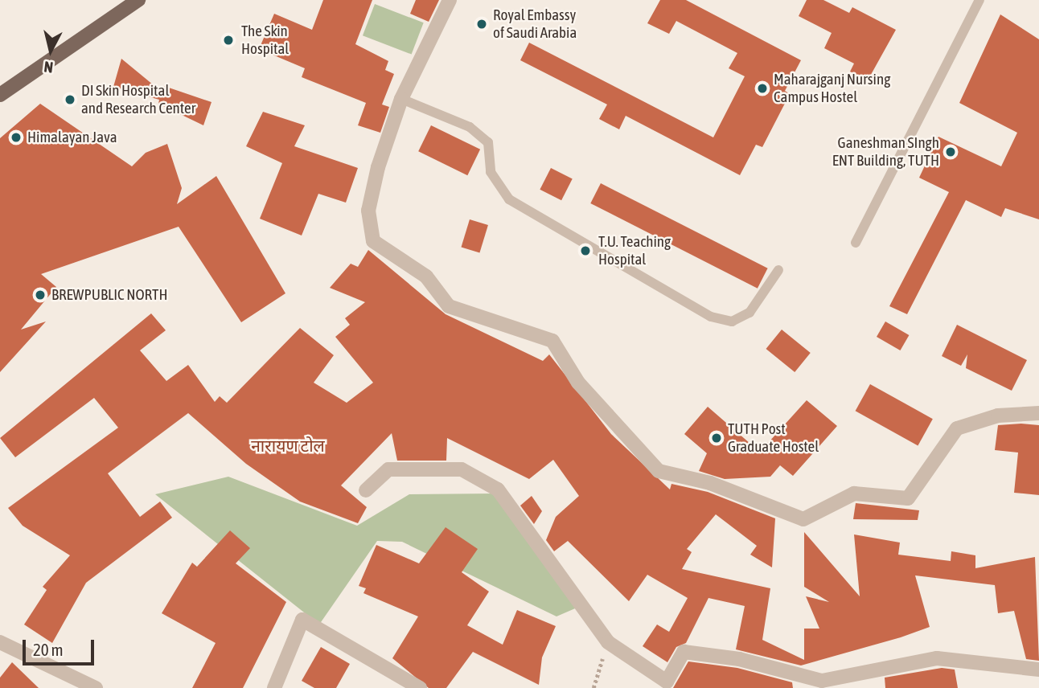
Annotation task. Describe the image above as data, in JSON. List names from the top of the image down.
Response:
{
  "districts": ["नारायण टोल"],
  "places": [
    "Royal Embassy of Saudi Arabia",
    "The Skin Hospital",
    "Maharajganj Nursing Campus Hostel",
    "DI Skin Hospital and Research Center",
    "Himalayan Java",
    "Ganeshman SIngh ENT Building, TUTH",
    "T.U. Teaching Hospital",
    "BREWPUBLIC NORTH",
    "TUTH Post Graduate Hostel"
  ],
  "scale_bar": "20 m",
  "north": "bottom"
}
